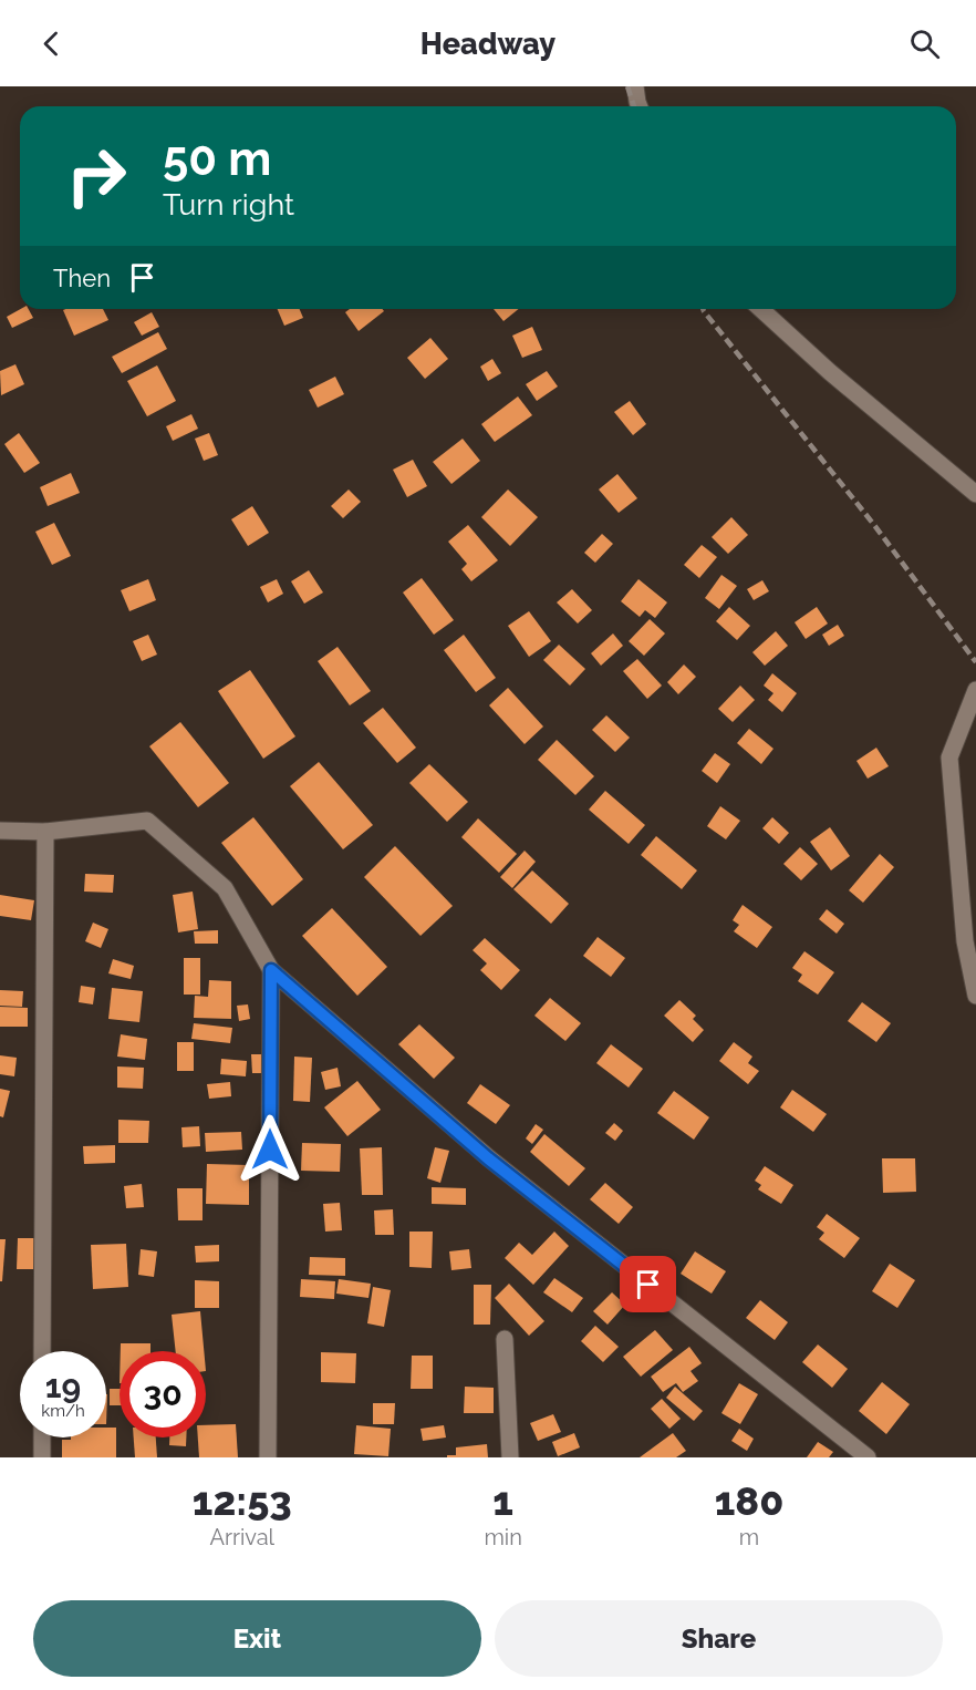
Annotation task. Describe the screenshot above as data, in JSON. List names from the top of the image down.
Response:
{
  "page": {
    "header": "Headway",
    "turn": ["50 m", "Turn right"],
    "then": "Then",
    "speed": "19 km/h",
    "limit": "30",
    "eta": [
      "12:53",
      "Arrival",
      "1",
      "min",
      "180",
      "m"
    ],
    "buttons": ["Exit", "Share"]
  }
}
